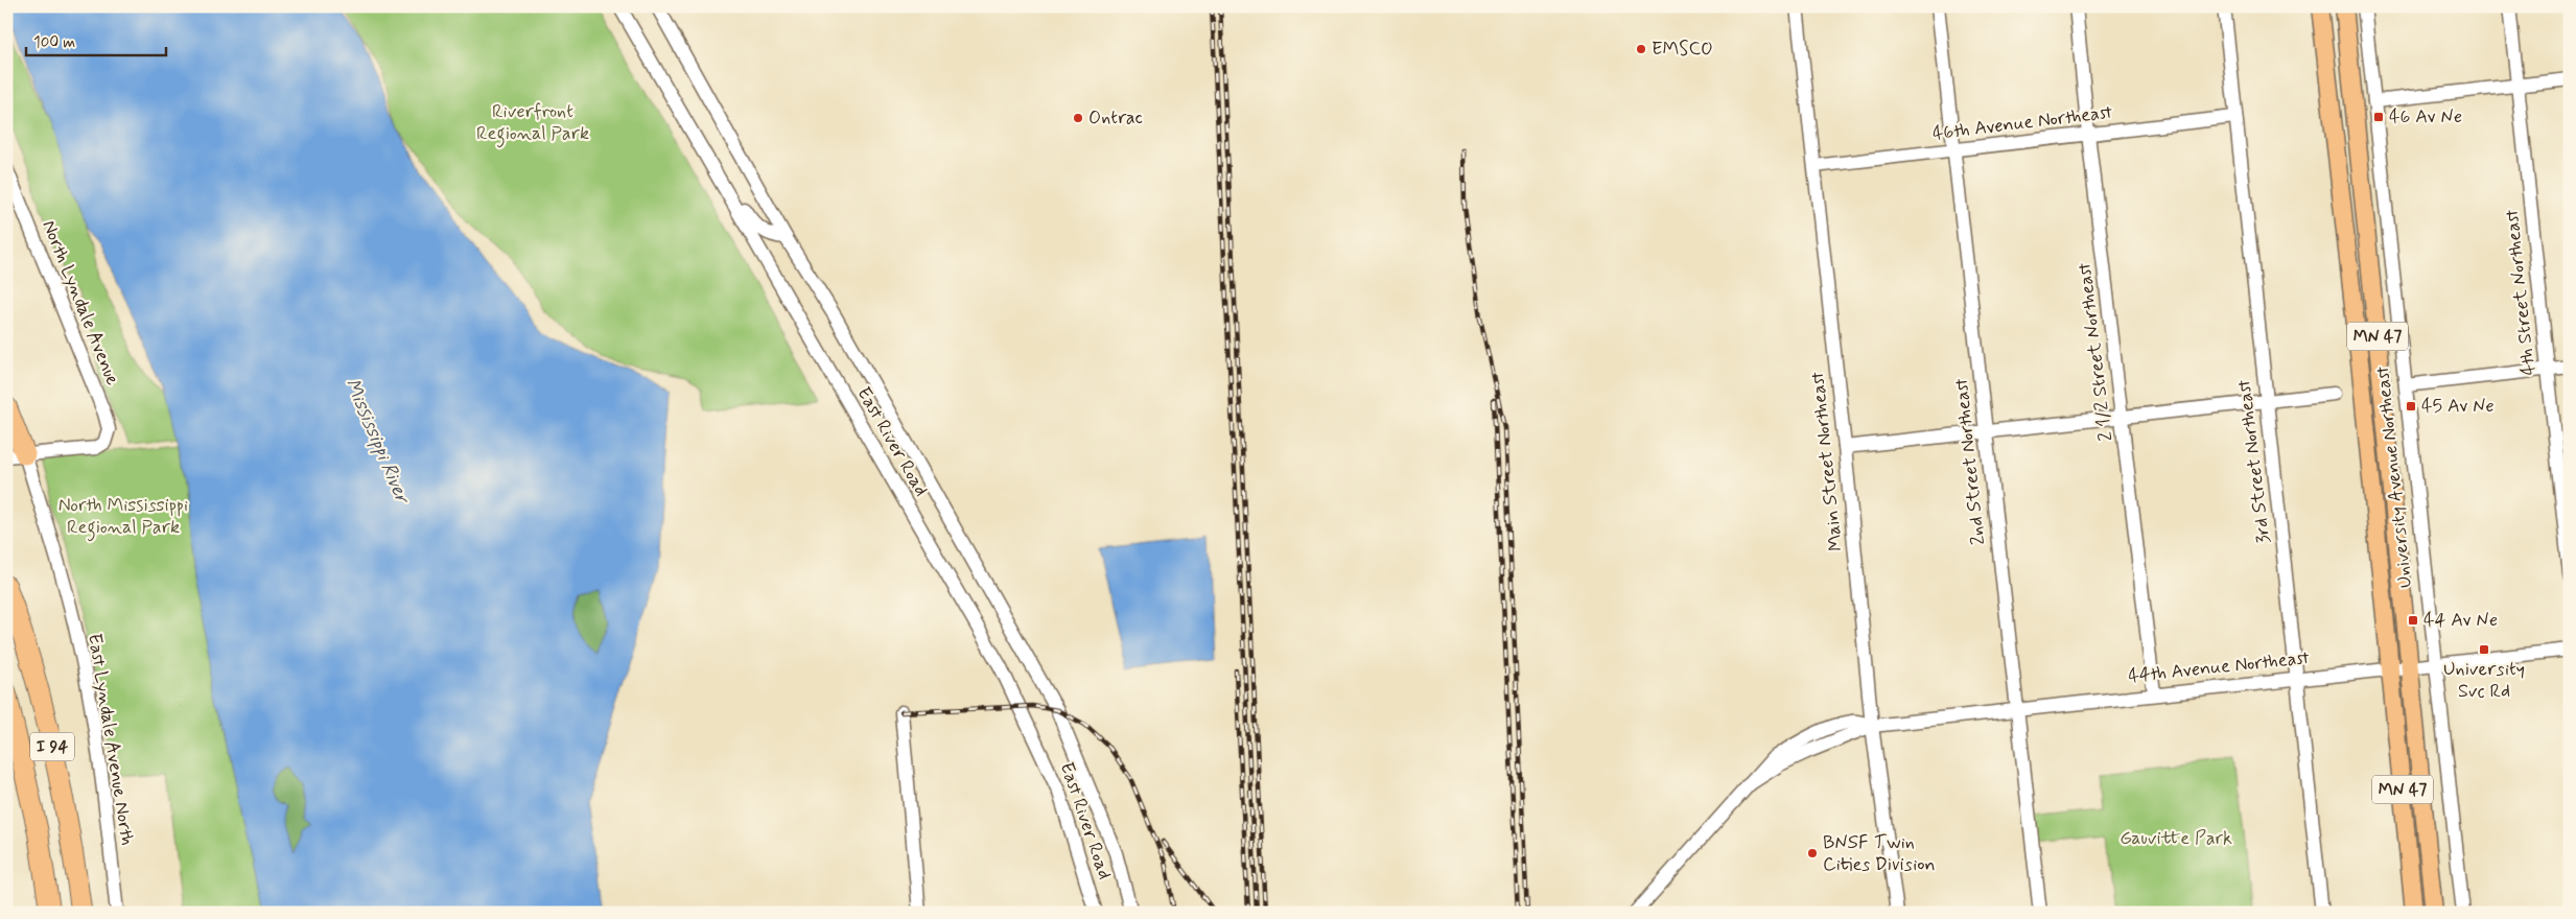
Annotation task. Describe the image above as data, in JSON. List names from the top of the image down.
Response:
{
  "streets": {
    "highway": ["I 94"],
    "main road": ["MN 47", "University Avenue Northeast"],
    "street": [
      "46th Avenue Northeast",
      "4th Street Northeast",
      "North Lyndale Avenue",
      "2 1/2 Street Northeast",
      "East River Road",
      "Main Street Northeast",
      "2nd Street Northeast",
      "3rd Street Northeast",
      "44th Avenue Northeast",
      "East Lyndale Avenue North"
    ]
  },
  "crossings": [
    ["46th Avenue Northeast", "2 1/2 Street Northeast"],
    ["46th Avenue Northeast", "Main Street Northeast"],
    ["46th Avenue Northeast", "2nd Street Northeast"],
    ["46th Avenue Northeast", "3rd Street Northeast"],
    ["North Lyndale Avenue", "East Lyndale Avenue North"],
    ["2 1/2 Street Northeast", "44th Avenue Northeast"],
    ["Main Street Northeast", "44th Avenue Northeast"],
    ["2nd Street Northeast", "44th Avenue Northeast"],
    ["3rd Street Northeast", "44th Avenue Northeast"],
    ["University Avenue Northeast", "44th Avenue Northeast"]
  ],
  "water": ["Mississippi River"],
  "parks": ["Riverfront Regional Park", "North Mississippi Regional Park", "Gauvitte Park"],
  "places": {
    "other": ["EMSCO", "Ontrac", "BNSF Twin Cities Division"],
    "transit": [
      "46 Av Ne",
      "45 Av Ne",
      "44 Av Ne",
      "University Svc Rd"
    ]
  },
  "scale_bar": "100 m"
}
